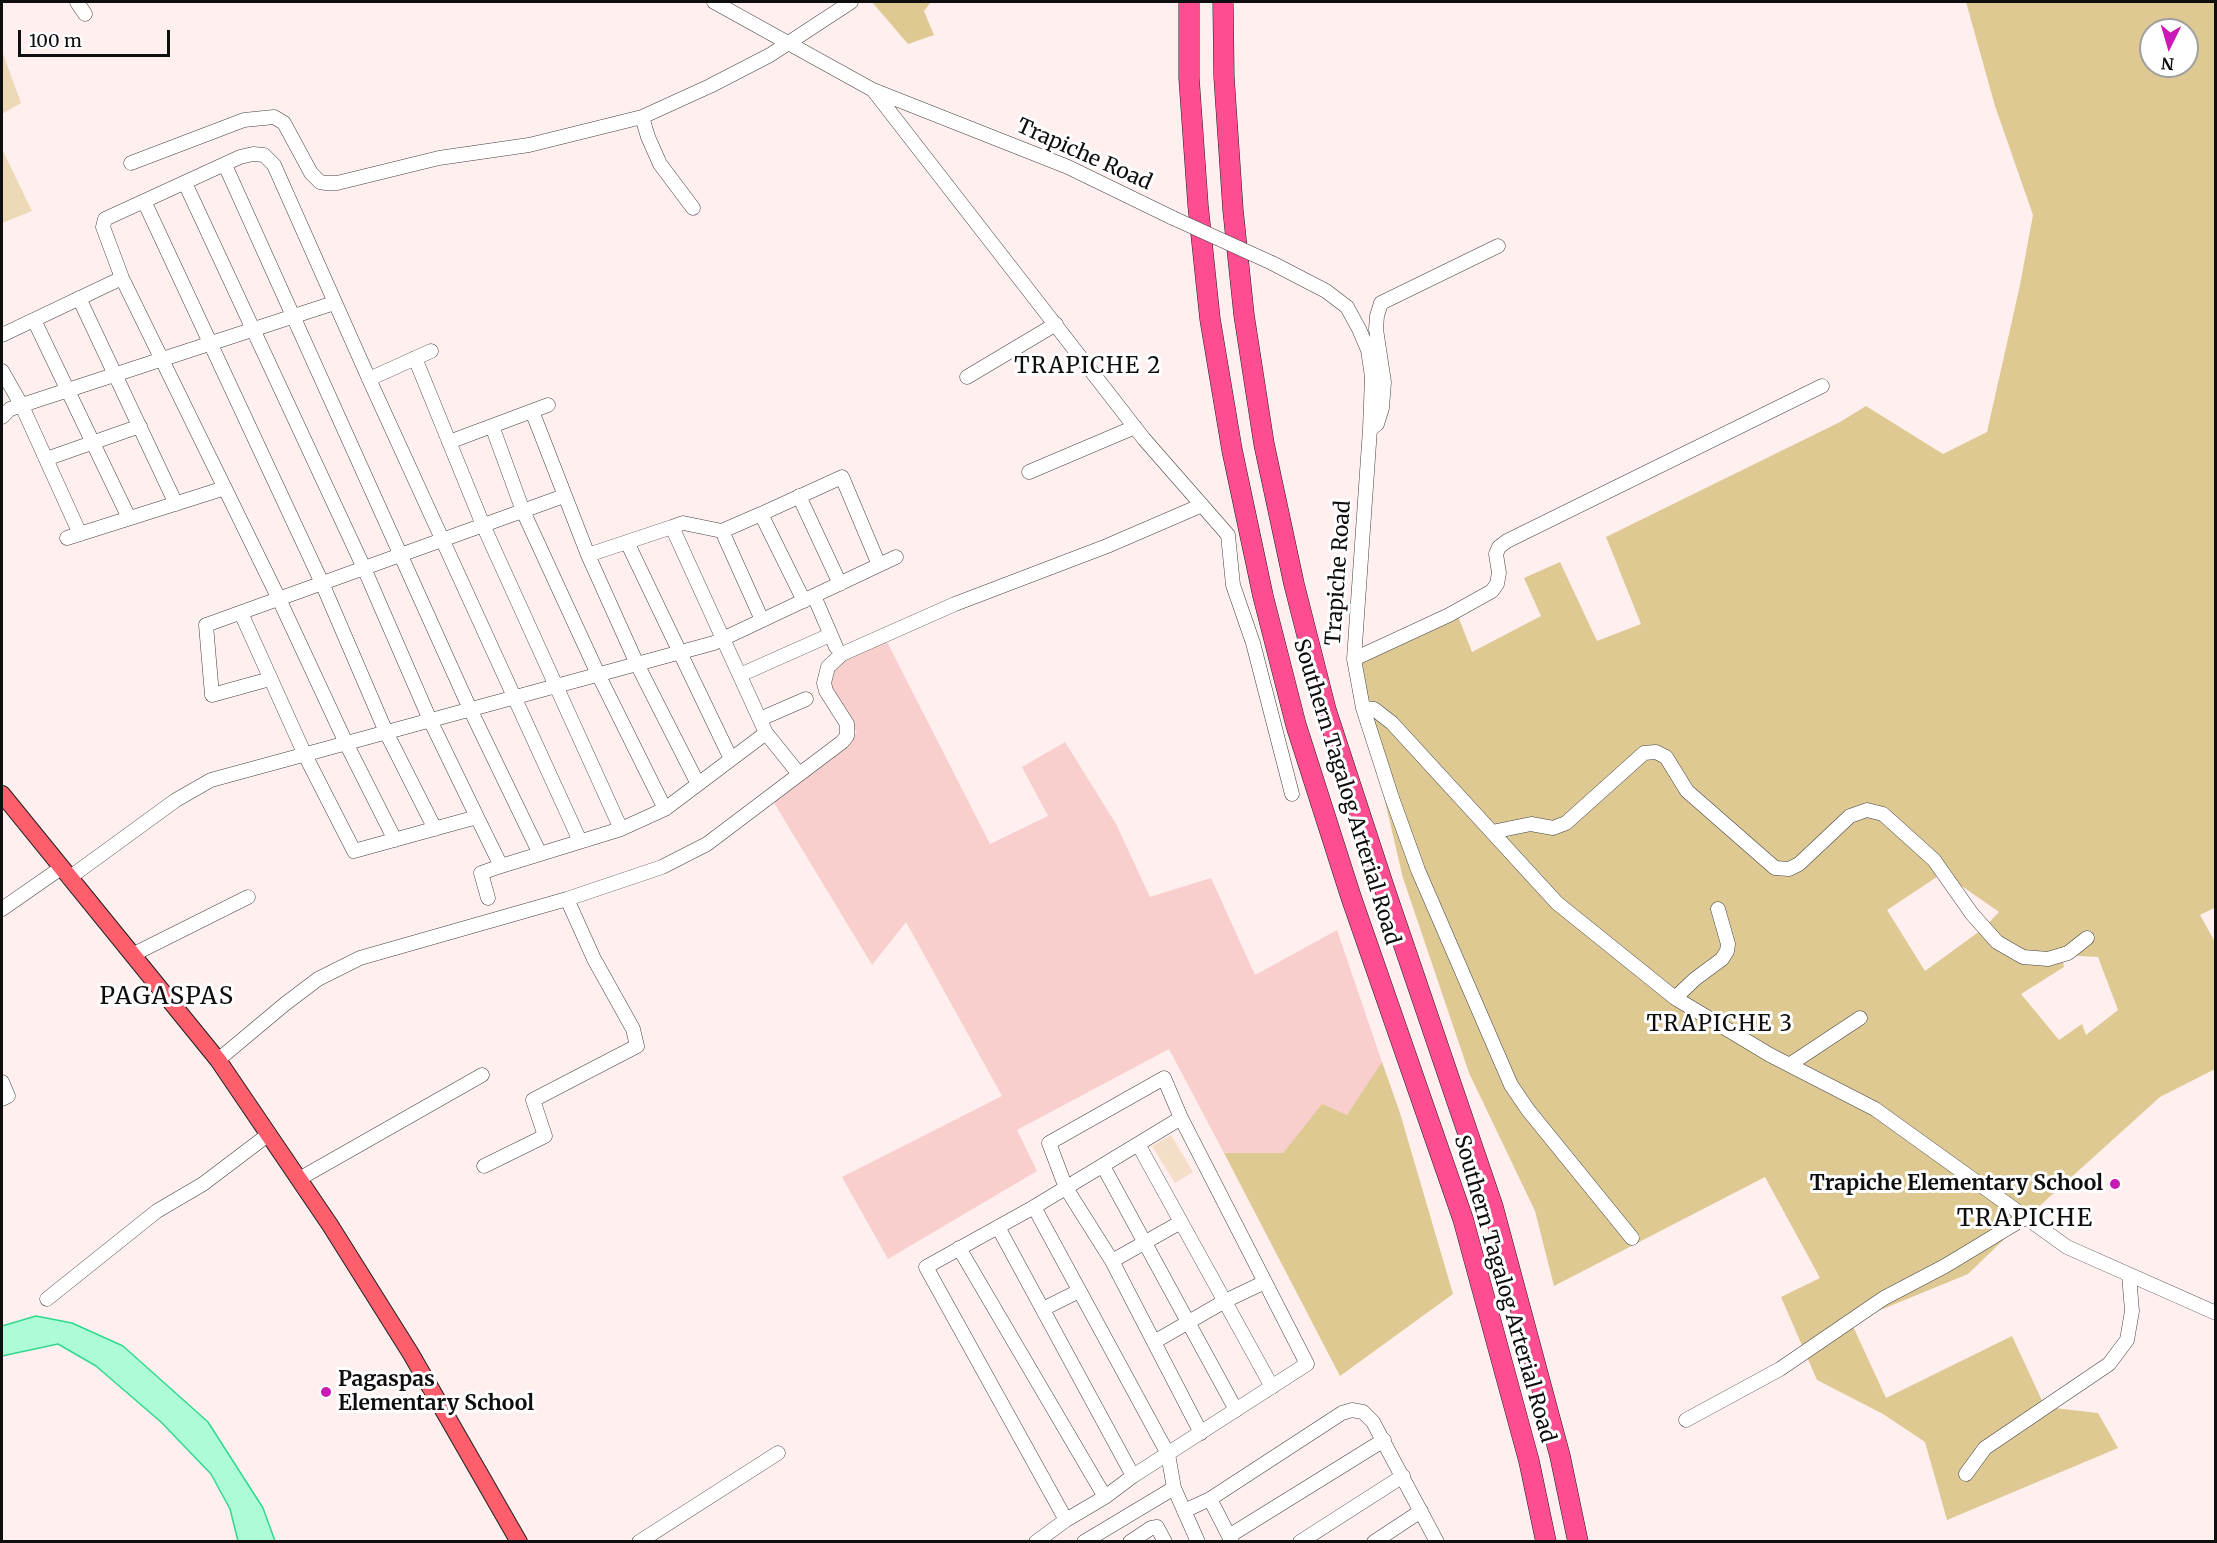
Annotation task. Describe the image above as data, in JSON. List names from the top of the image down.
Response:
{
  "streets": {
    "highway": ["Southern Tagalog Arterial Road"],
    "street": ["Trapiche Road"]
  },
  "districts": [
    "TRAPICHE 2",
    "PAGASPAS",
    "TRAPICHE 3",
    "TRAPICHE"
  ],
  "places": ["Trapiche Elementary School", "Pagaspas Elementary School"],
  "scale_bar": "100 m",
  "north": "bottom"
}
